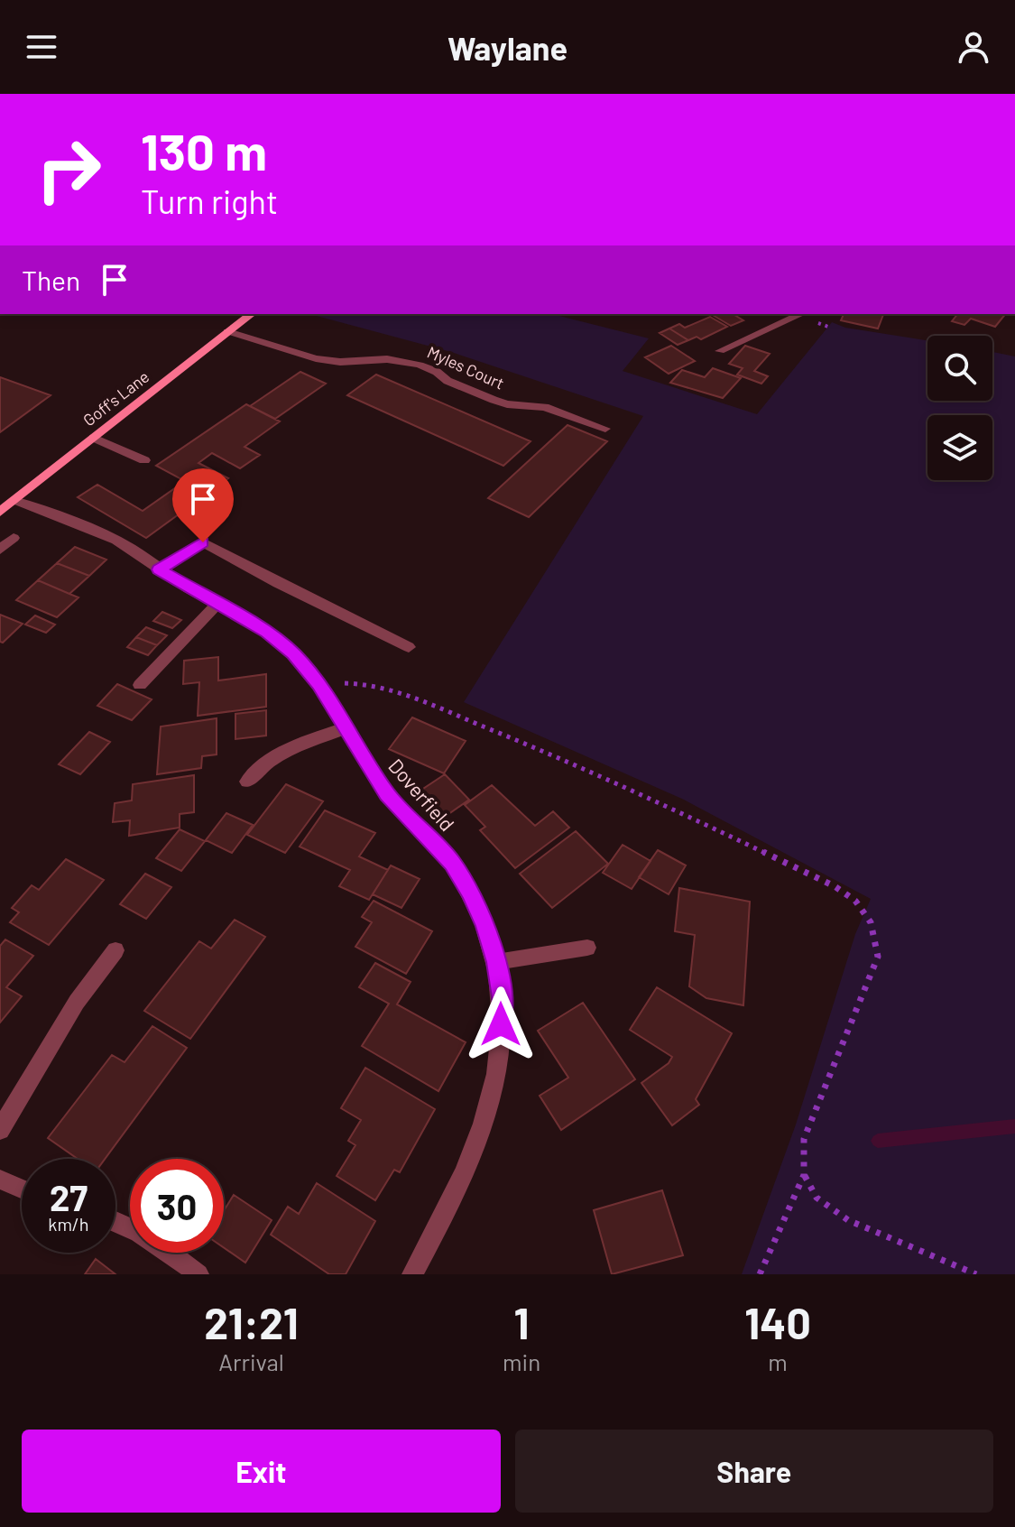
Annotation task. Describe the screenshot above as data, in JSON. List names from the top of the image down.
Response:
{
  "streets": {
    "main road": ["Goff's Lane"],
    "street": ["Myles Court", "Doverfield"]
  },
  "crossings": [
    ["Myles Court", "Goff's Lane"],
    ["Goff's Lane", "Doverfield"]
  ],
  "page": {
    "header": "Waylane",
    "turn": ["130 m", "Turn right"],
    "then": "Then",
    "speed": "27 km/h",
    "limit": "30",
    "eta": [
      "21:21",
      "Arrival",
      "1",
      "min",
      "140",
      "m"
    ],
    "buttons": ["Exit", "Share"]
  }
}
